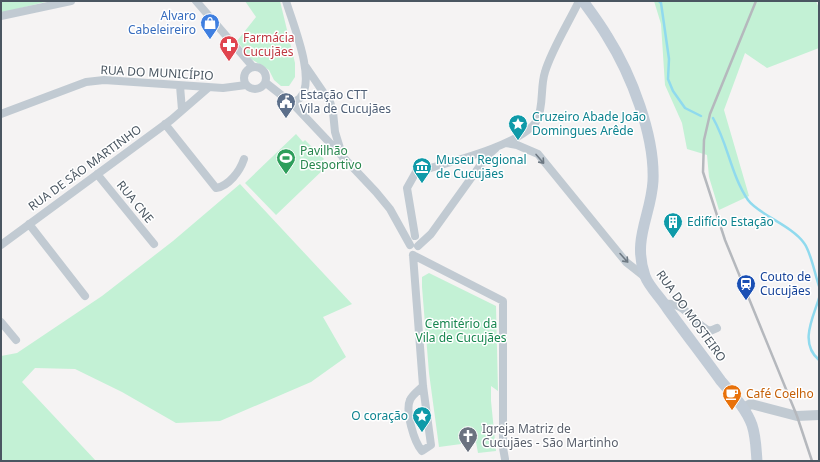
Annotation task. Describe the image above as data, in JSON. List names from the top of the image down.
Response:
{
  "streets": {
    "main road": ["RUA DO MOSTEIRO"],
    "street": ["RUA DO MUNICÍPIO", "RUA DE SÃO MARTINHO", "RUA CNE"]
  },
  "crossings": [
    ["RUA DO MUNICÍPIO", "RUA DE SÃO MARTINHO"],
    ["RUA DE SÃO MARTINHO", "RUA CNE"]
  ],
  "parks": ["Cemitério da Vila de Cucujães"],
  "places": {
    "shop": ["Alvaro Cabeleireiro"],
    "pharmacy": ["Farmácia Cucujães"],
    "public building": ["Estação CTT Vila de Cucujães"],
    "place": ["Cruzeiro Abade João Domingues Arêde", "O coração"],
    "sports": ["Pavilhão Desportivo"],
    "museum": ["Museu Regional de Cucujães"],
    "building": ["Edifício Estação"],
    "station": ["Couto de Cucujães"],
    "cafe": ["Café Coelho"],
    "church": ["Igreja Matriz de Cucujães - São Martinho"]
  }
}
